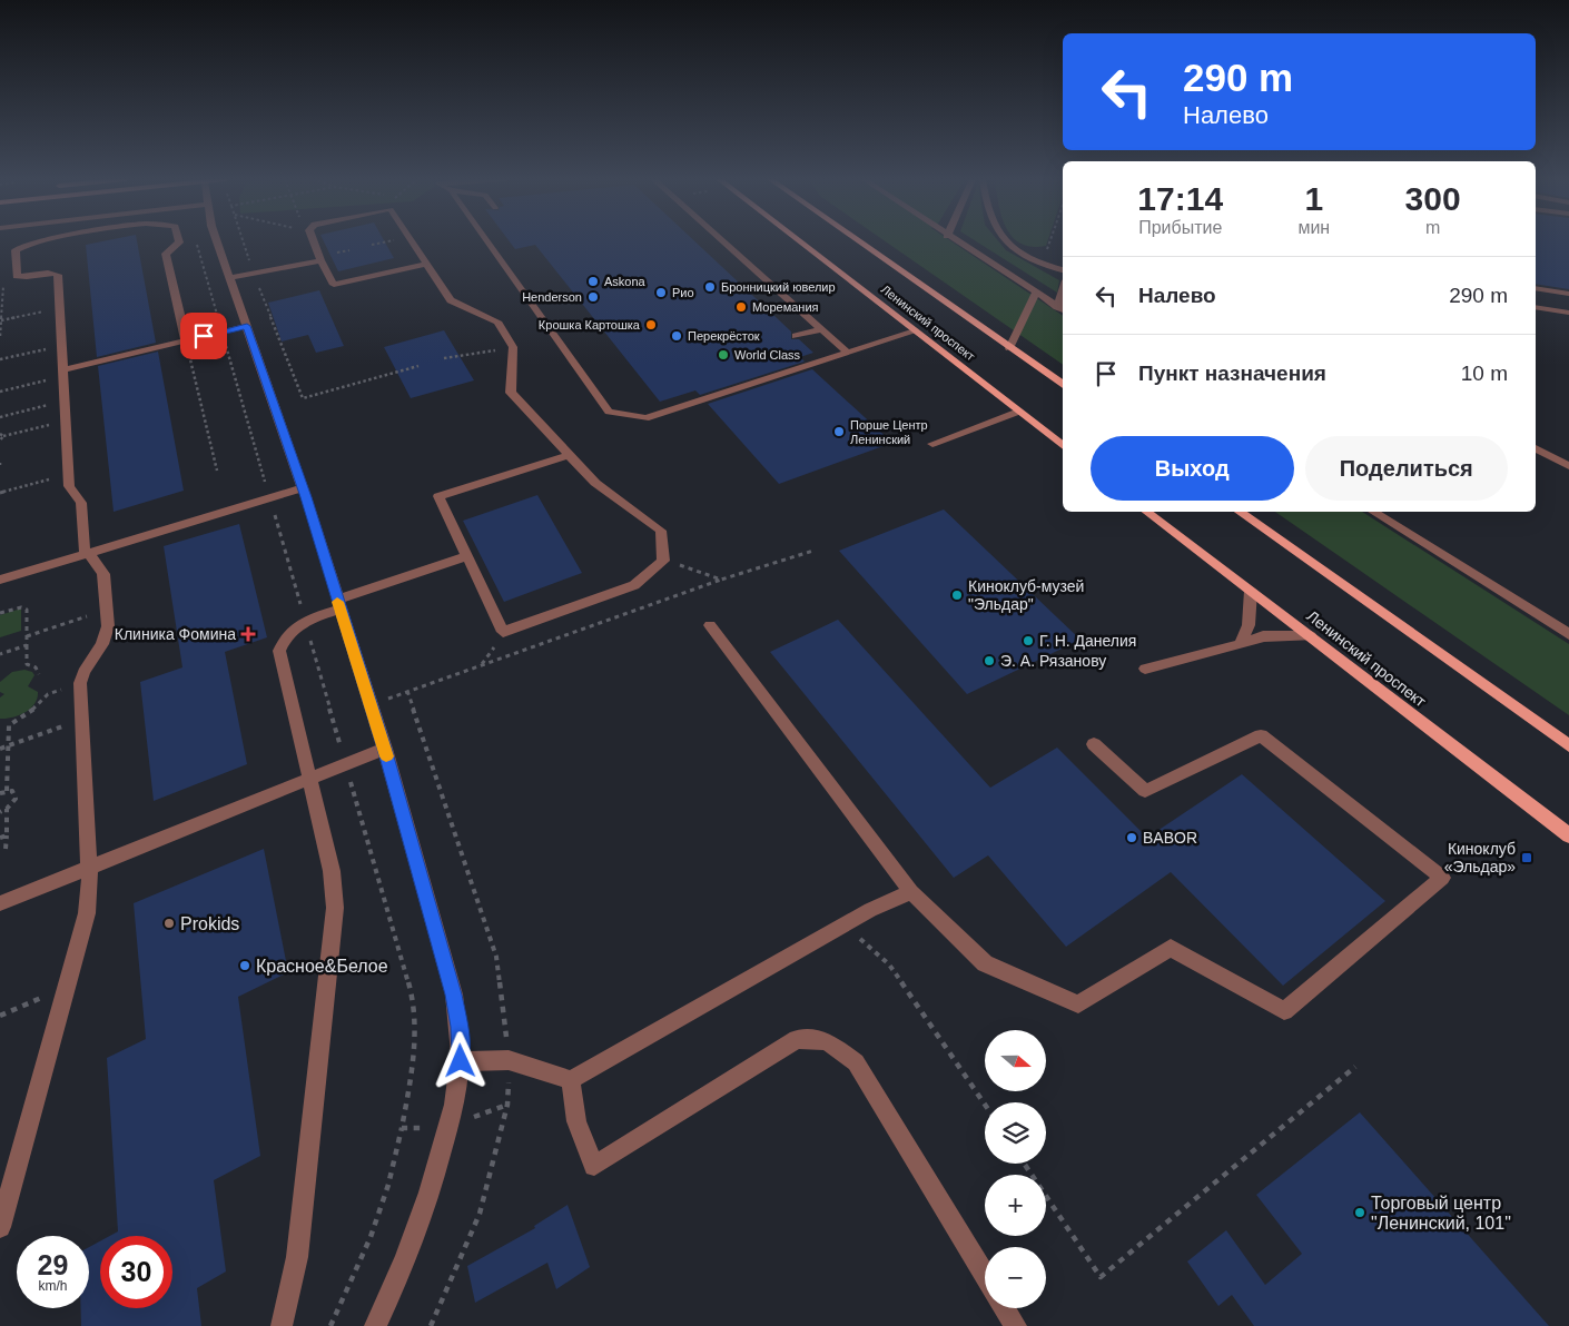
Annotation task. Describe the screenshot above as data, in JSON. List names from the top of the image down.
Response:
{
  "streets": {
    "main road": ["Ленинский проспект"]
  },
  "places": {
    "other": [
      "Askona",
      "Бронницкий ювелир",
      "Рио",
      "Henderson",
      "Моремания",
      "Крошка Картошка",
      "Перекрёсток",
      "World Class",
      "Порше Центр Ленинский",
      "Киноклуб-музей \"Эльдар\"",
      "Г. Н. Данелия",
      "Э. А. Рязанову",
      "BABOR",
      "Prokids",
      "Красное&Белое",
      "Торговый центр \"Ленинский, 101\""
    ],
    "health": ["Клиника Фомина"],
    "transit": ["Киноклуб «Эльдар»"]
  },
  "north": "right",
  "page": {
    "turn": ["290 m", "Налево"],
    "eta": [
      "17:14",
      "Прибытие",
      "1",
      "мин",
      "300",
      "m"
    ],
    "list": [
      {
        "name": "Налево",
        "value": "290 m"
      },
      {
        "name": "Пункт назначения",
        "value": "10 m"
      }
    ],
    "buttons": ["Выход", "Поделиться"],
    "map_buttons": ["+", "−"],
    "speed": "29 km/h",
    "limit": "30"
  }
}
